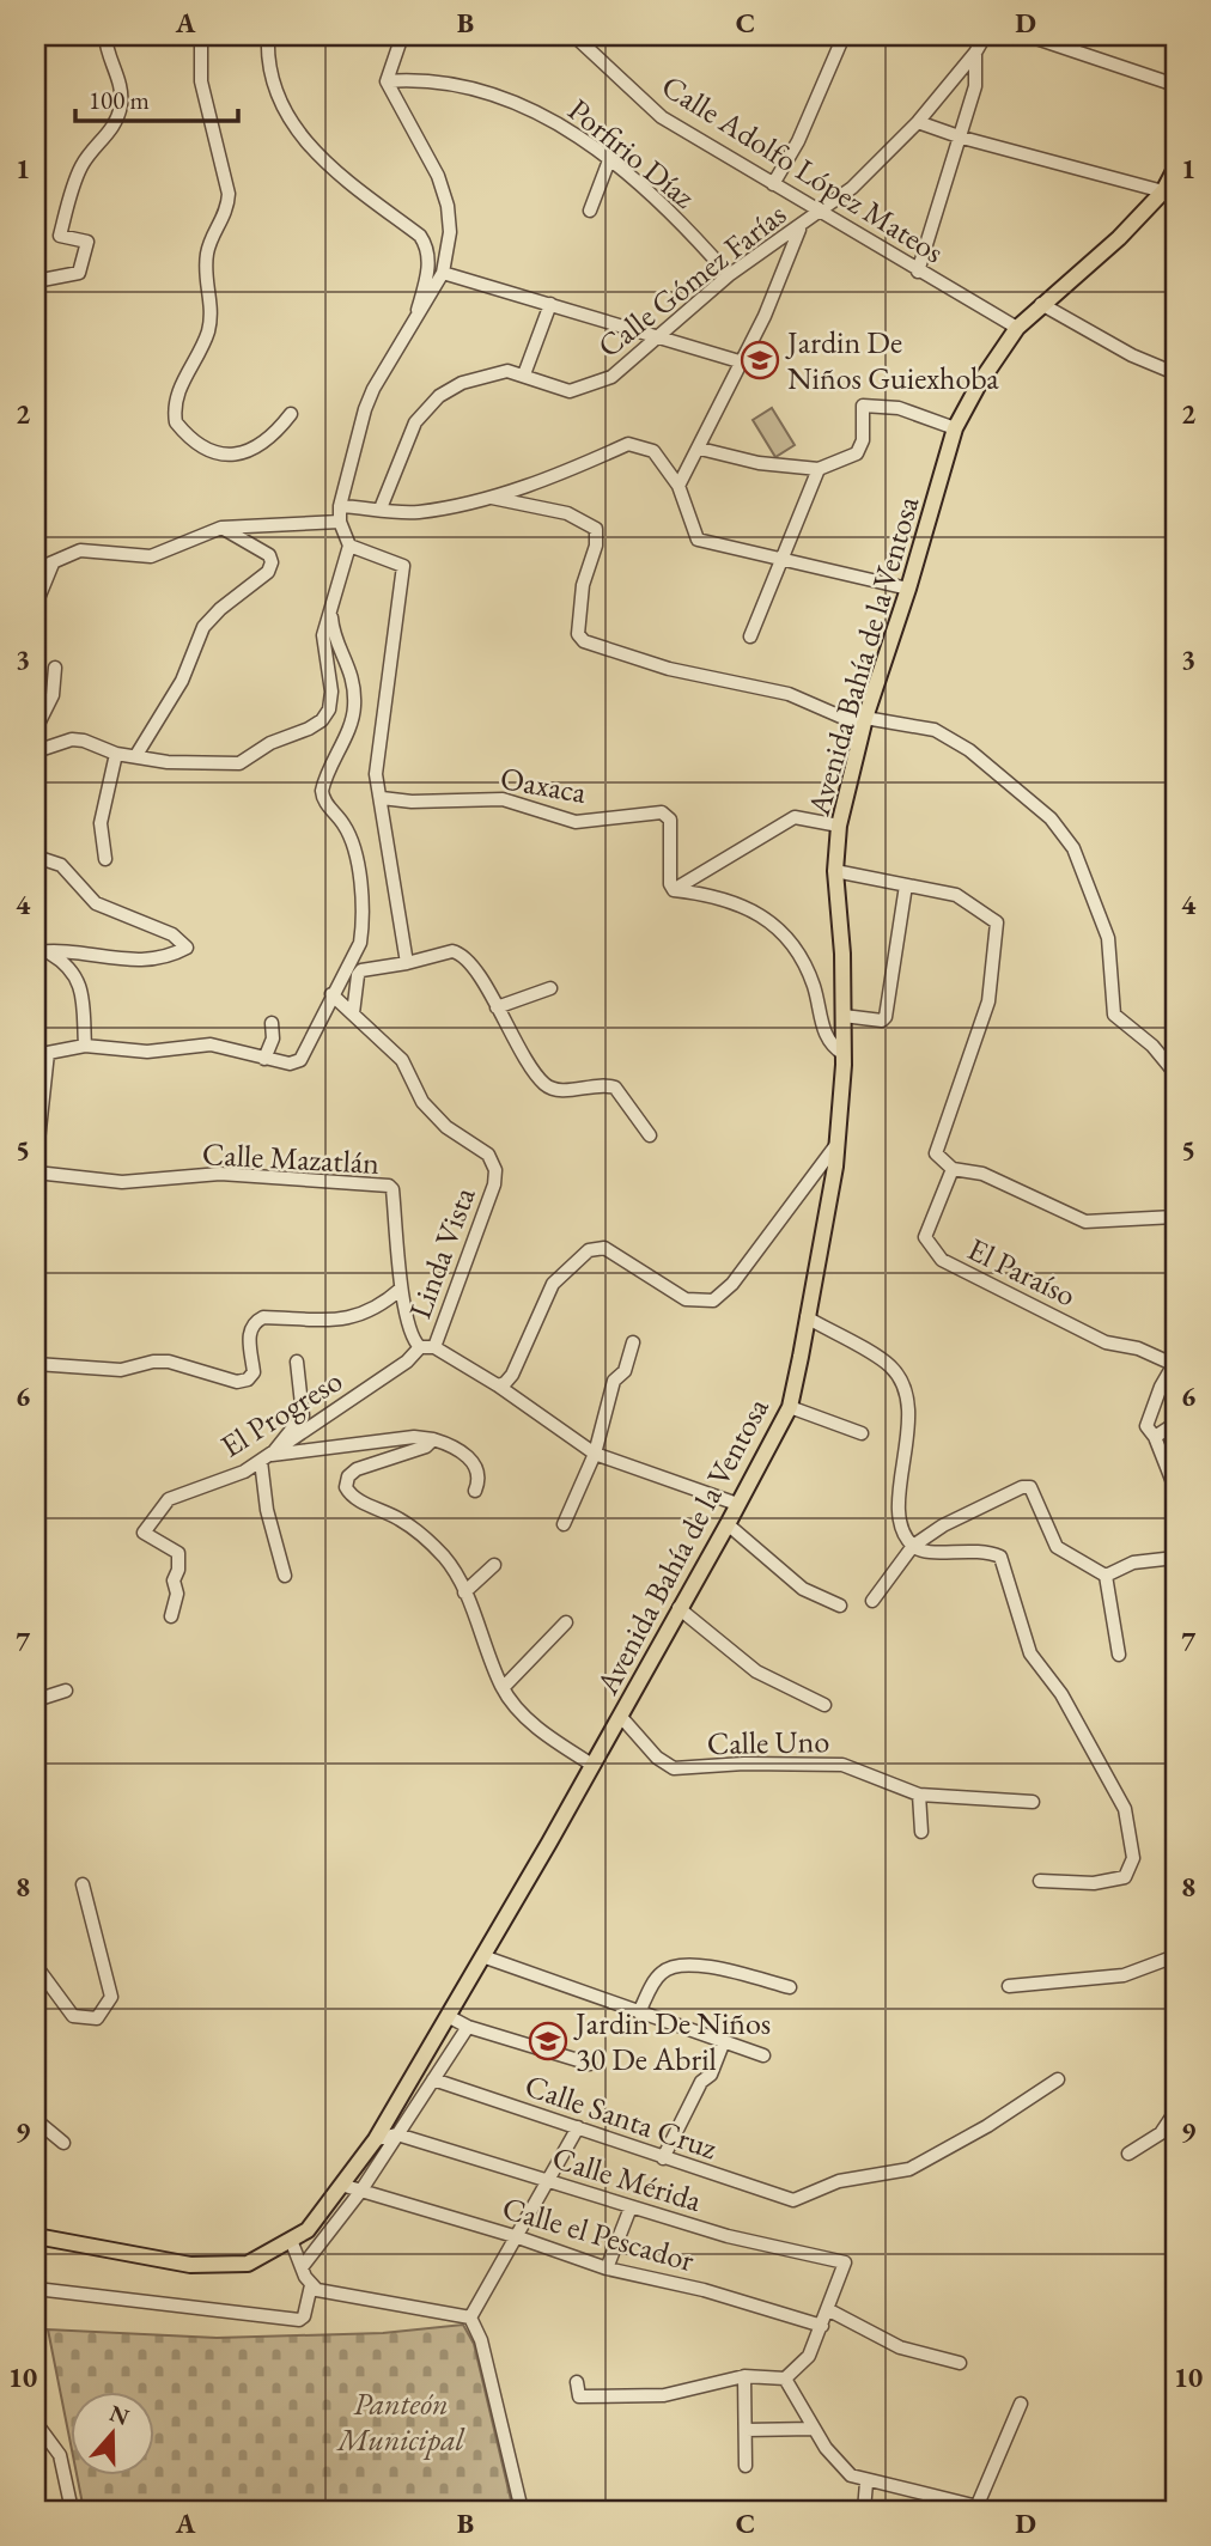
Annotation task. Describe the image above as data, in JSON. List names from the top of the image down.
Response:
{
  "streets": {
    "main road": ["Avenida Bahía de la Ventosa"],
    "street": [
      "Porfirio Díaz",
      "Calle Adolfo López Mateos",
      "Calle Gómez Farías",
      "Oaxaca",
      "Calle Mazatlán",
      "Linda Vista",
      "El Paraíso",
      "El Progreso",
      "Calle Uno",
      "Calle Santa Cruz",
      "Calle Mérida",
      "Calle el Pescador"
    ]
  },
  "crossings": [
    ["Porfirio Díaz", "Calle Gómez Farías"],
    ["Calle Adolfo López Mateos", "Calle Gómez Farías"],
    ["Calle Adolfo López Mateos", "Avenida Bahía de la Ventosa"],
    ["Avenida Bahía de la Ventosa", "Calle Uno"],
    ["Avenida Bahía de la Ventosa", "Calle el Pescador"],
    ["Calle Mazatlán", "Linda Vista"],
    ["Calle Mazatlán", "El Progreso"],
    ["Linda Vista", "El Progreso"]
  ],
  "parks": ["Panteón Municipal"],
  "places": {
    "school or university": ["Jardin De Niños Guiexhoba", "Jardin De Niños 30 De Abril"]
  },
  "scale_bar": "100 m",
  "north": "top",
  "grid": {
    "columns": [
      "A",
      "B",
      "C",
      "D"
    ],
    "rows": [
      "1",
      "2",
      "3",
      "4",
      "5",
      "6",
      "7",
      "8",
      "9",
      "10"
    ]
  }
}
